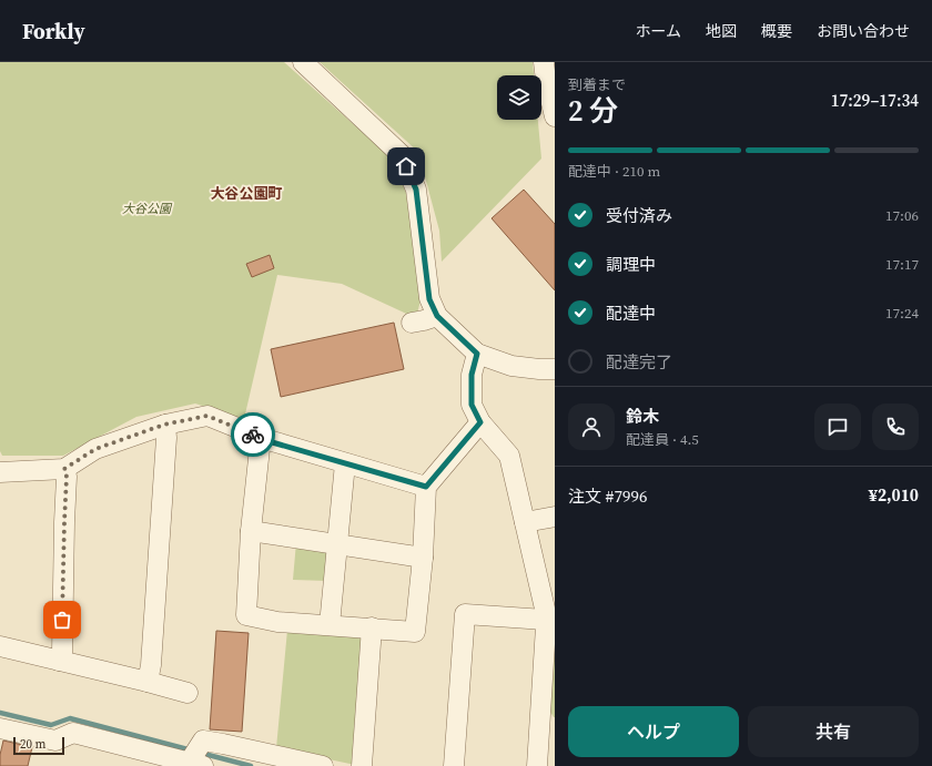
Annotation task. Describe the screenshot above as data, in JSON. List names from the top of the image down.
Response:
{
  "districts": ["大谷公園町"],
  "parks": ["大谷公園"],
  "scale_bar": "20 m",
  "page": {
    "header": "Forkly",
    "nav": [
      "ホーム",
      "地図",
      "概要",
      "お問い合わせ"
    ],
    "heading": ["2 分", "到着まで", "17:29–17:34"],
    "panel": [
      "鈴木",
      "配達員 · 4.5",
      "注文 #7996",
      "¥2,010"
    ],
    "bar": "配達中 · 210 m",
    "list": [
      ["受付済み", "17:06"],
      ["調理中", "17:17"],
      ["配達中", "17:24"],
      "配達完了"
    ],
    "buttons": ["ヘルプ", "共有"],
    "scale": "20 m"
  }
}
